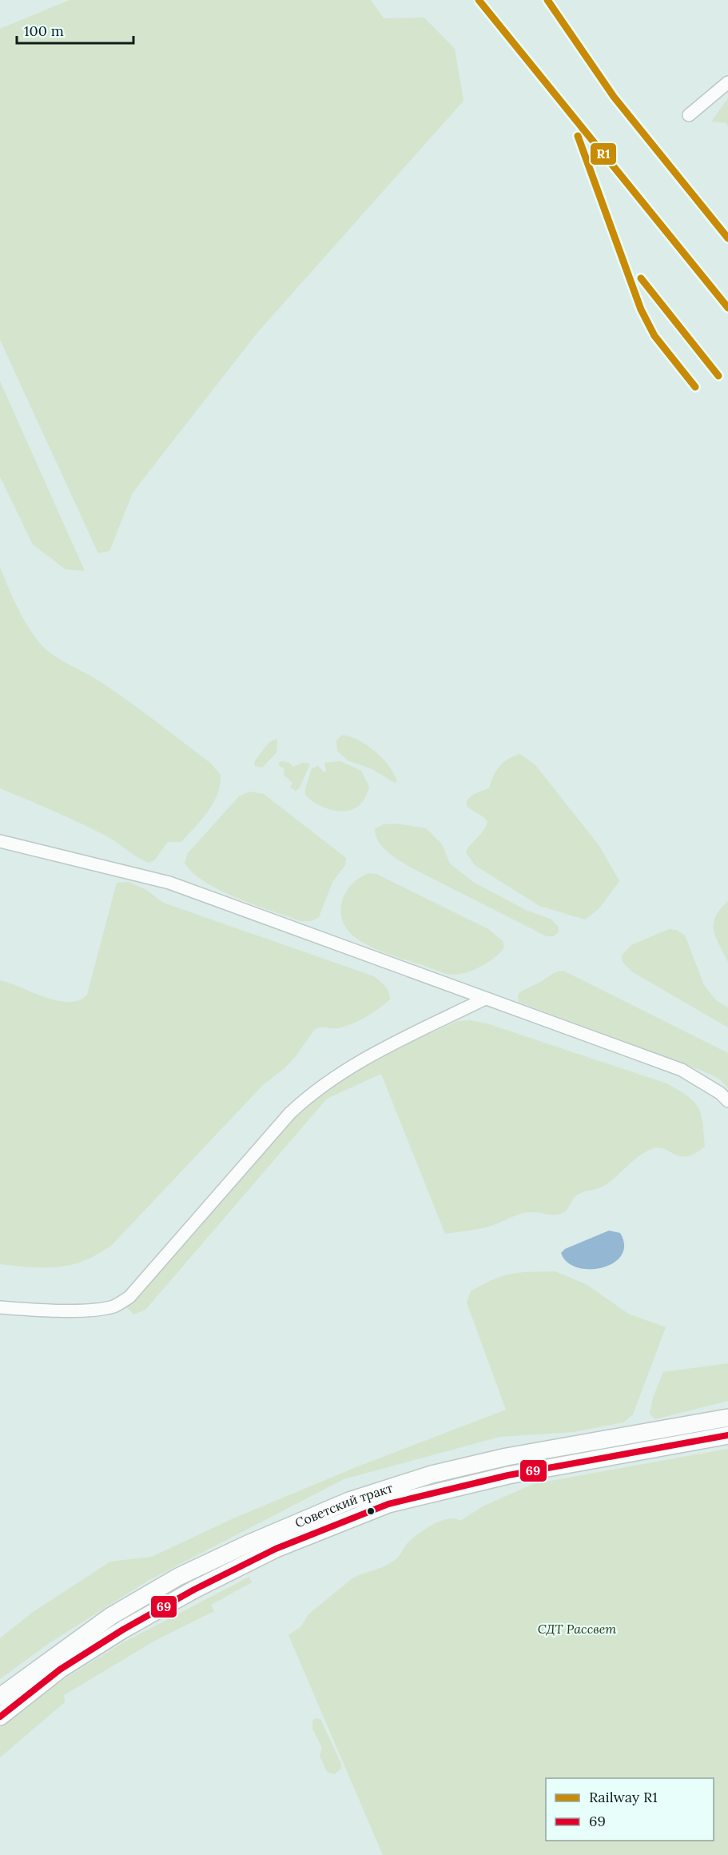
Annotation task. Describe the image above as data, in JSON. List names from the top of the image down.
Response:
{
  "streets": {
    "highway": ["Советский тракт"]
  },
  "parks": ["СДТ Рассвет"],
  "lines": ["rail line R1", "transit line 69"],
  "legend": ["Railway R1", "69"],
  "scale_bar": "100 m"
}
